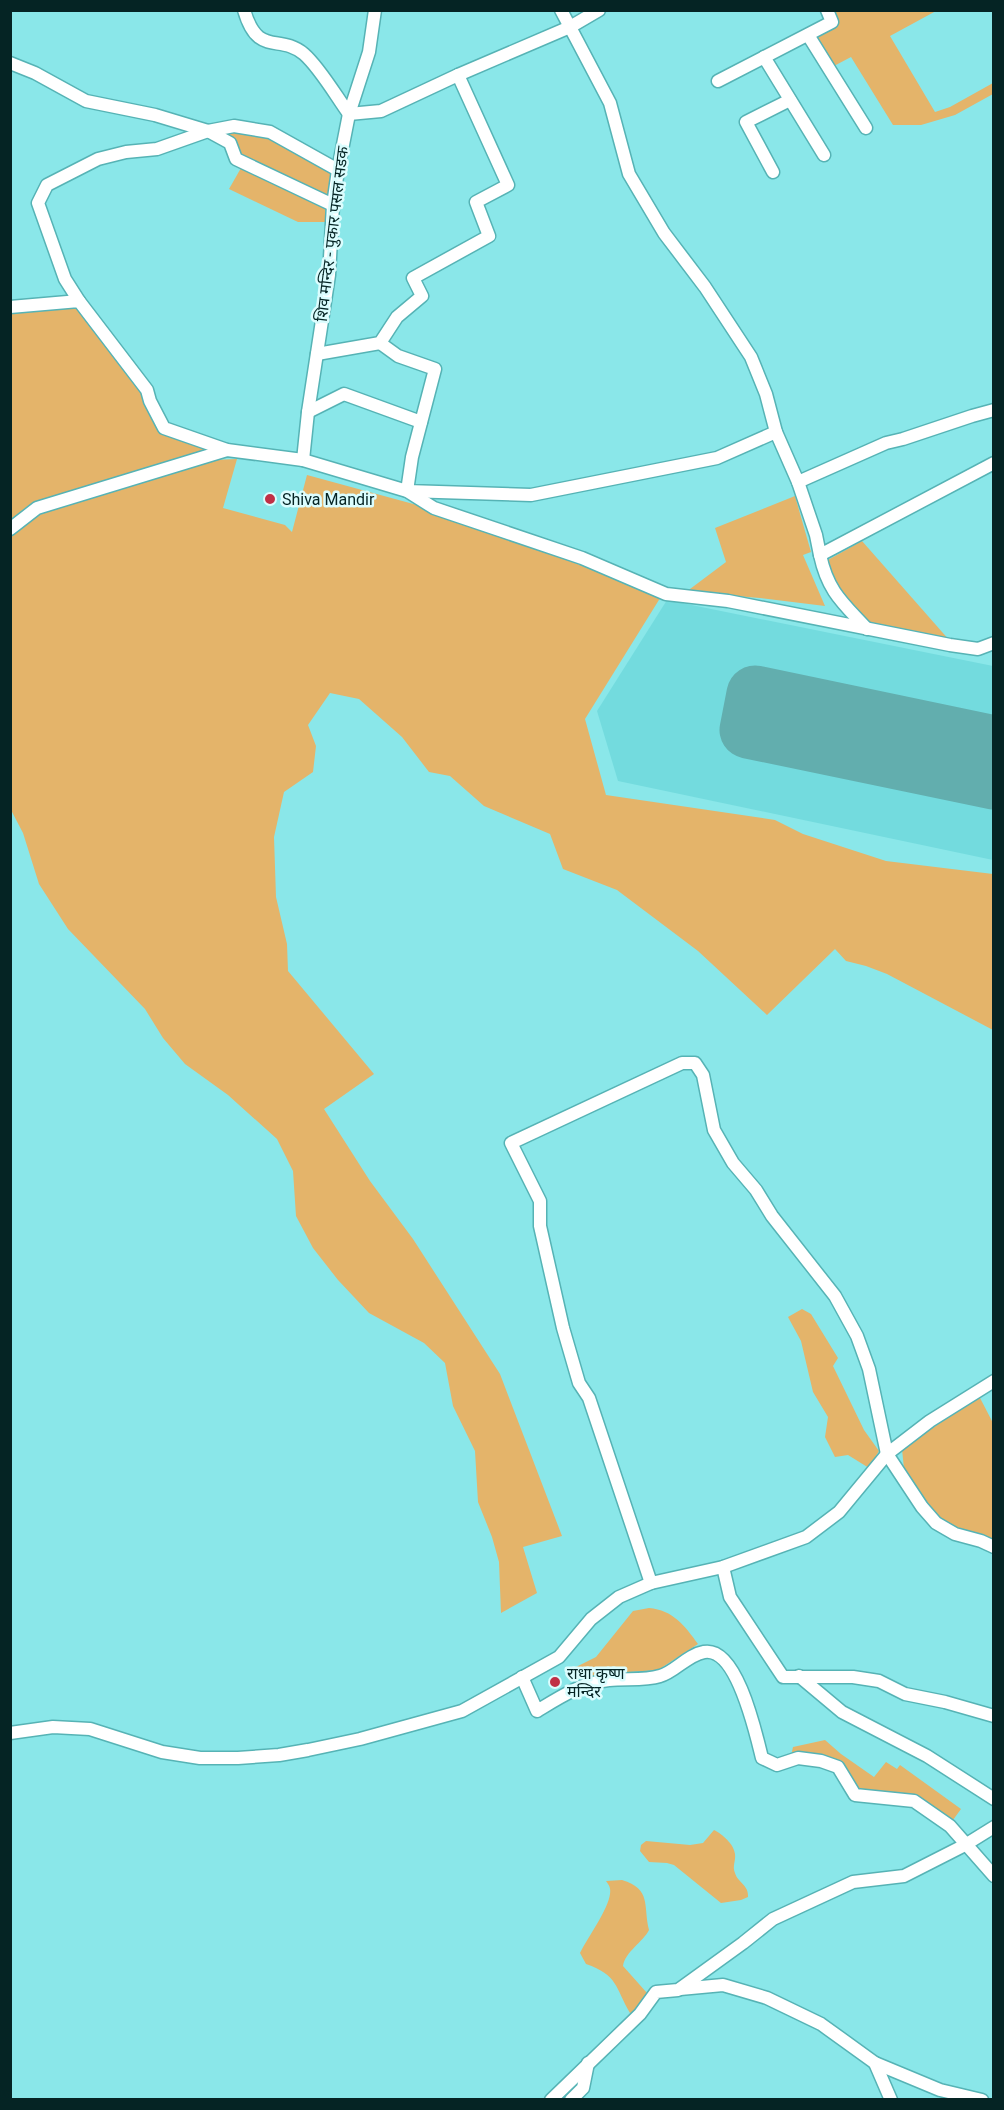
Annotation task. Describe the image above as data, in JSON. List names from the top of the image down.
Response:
{
  "streets": {
    "street": ["शिव मन्दिर - पुकार पसल सडक"]
  },
  "places": ["Shiva Mandir", "राधा कृष्ण मन्दिर"]
}
